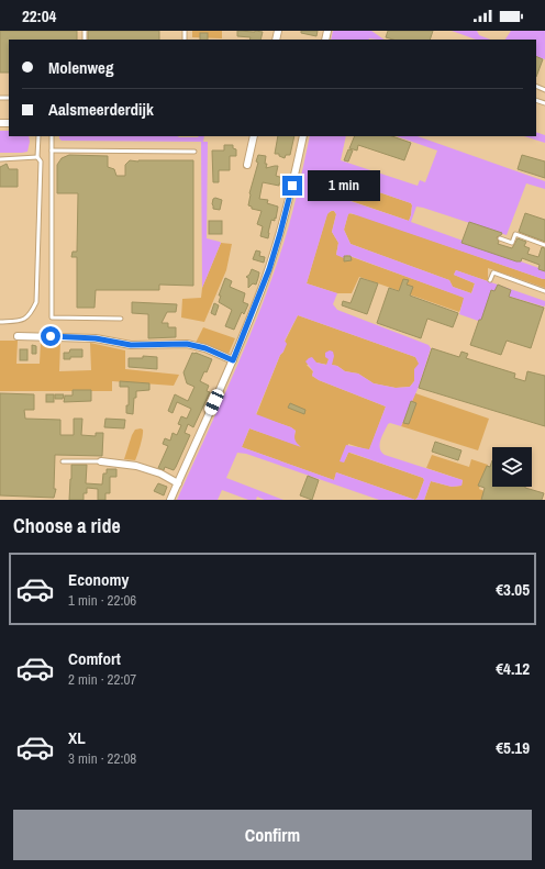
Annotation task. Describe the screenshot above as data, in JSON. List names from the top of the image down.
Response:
{
  "page": {
    "status": "22:04",
    "banner": ["Molenweg", "Aalsmeerderdijk"],
    "bubble": "1 min",
    "heading": "Choose a ride",
    "list": [
      {
        "name": "Economy",
        "note": "1 min · 22:06",
        "value": "€3.05"
      },
      {
        "name": "Comfort",
        "note": "2 min · 22:07",
        "value": "€4.12"
      },
      {
        "name": "XL",
        "note": "3 min · 22:08",
        "value": "€5.19"
      }
    ],
    "buttons": "Confirm"
  }
}
